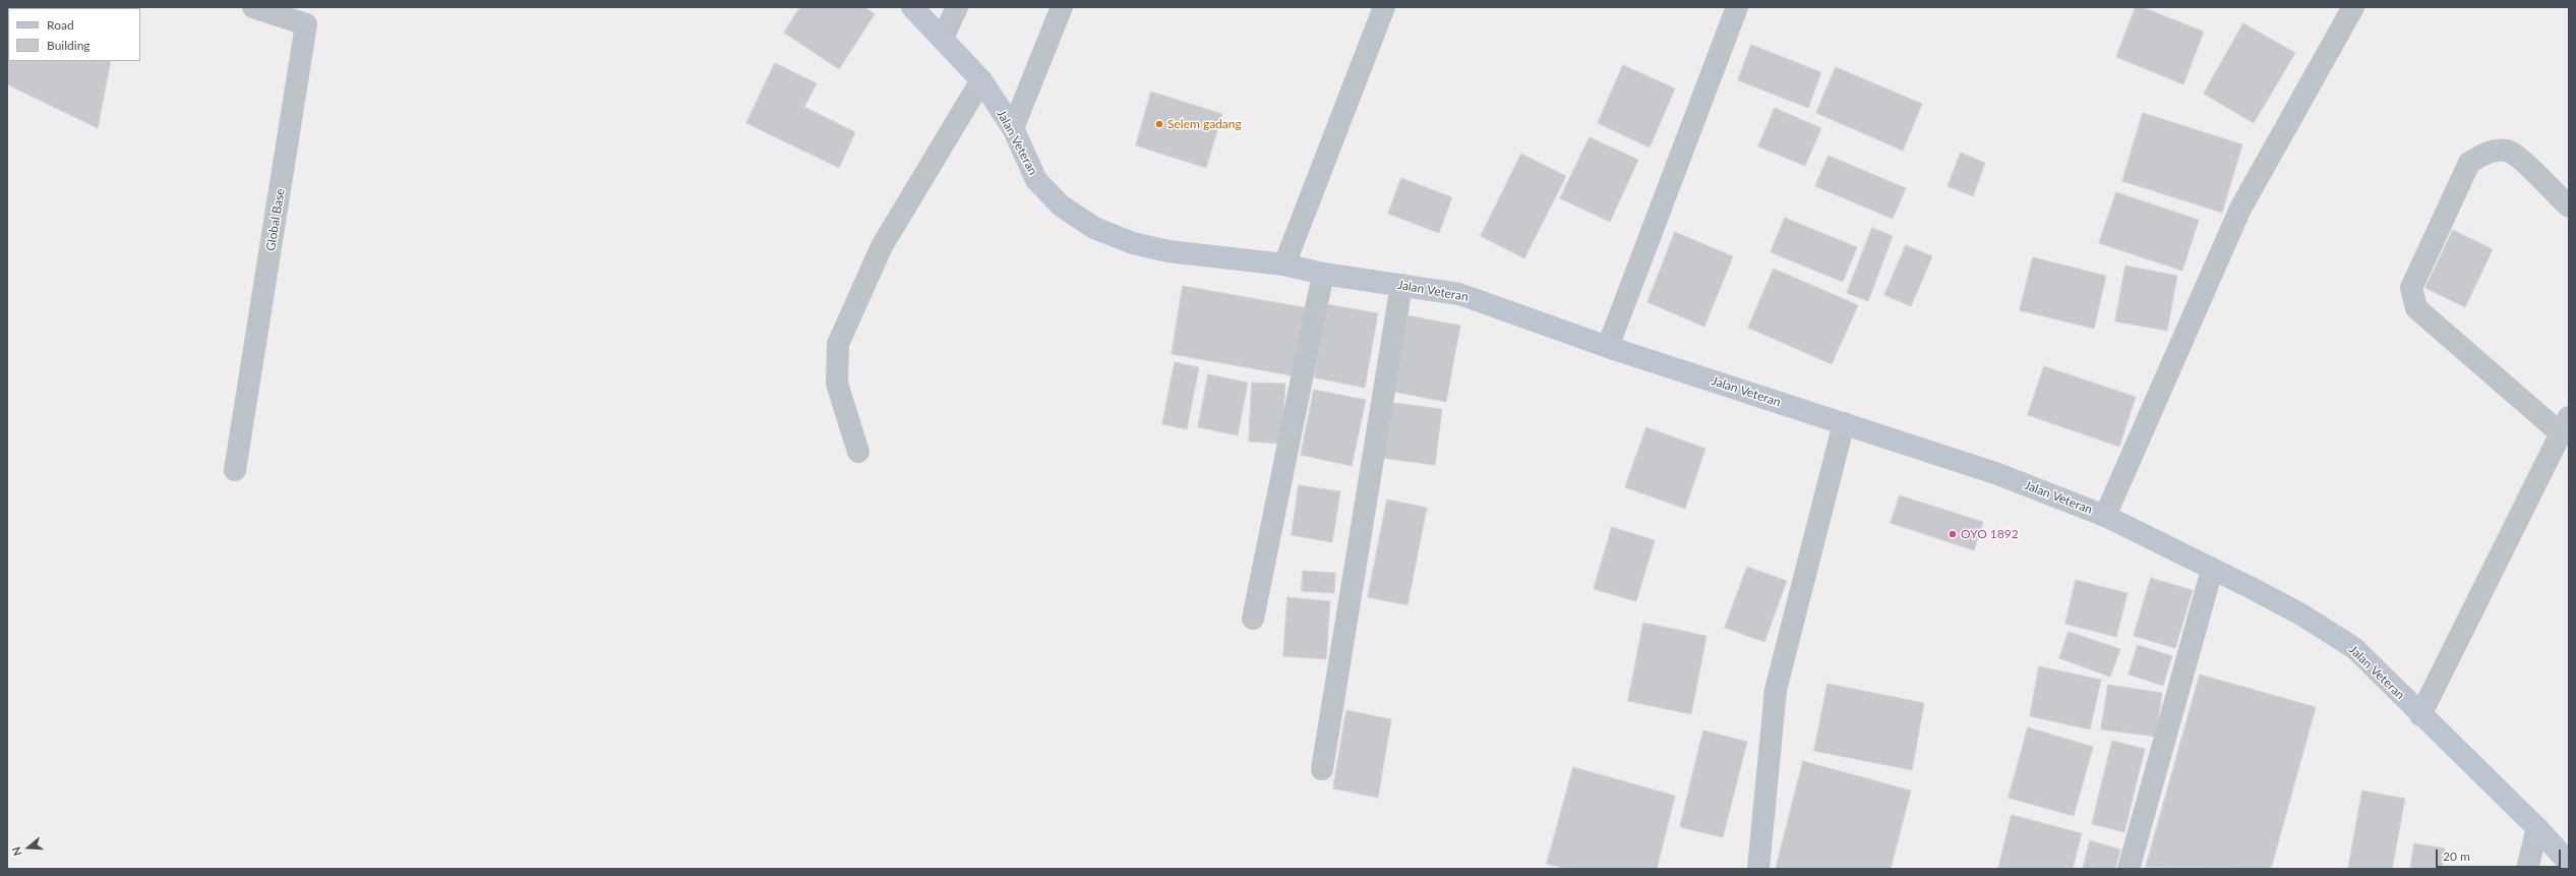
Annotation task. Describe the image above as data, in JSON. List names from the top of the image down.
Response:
{
  "streets": {
    "street": ["Jalan Veteran", "Global Base"]
  },
  "places": ["Selem gadang", "OYO 1892"],
  "legend": ["Road", "Building"],
  "scale_bar": "20 m",
  "north": "left"
}
